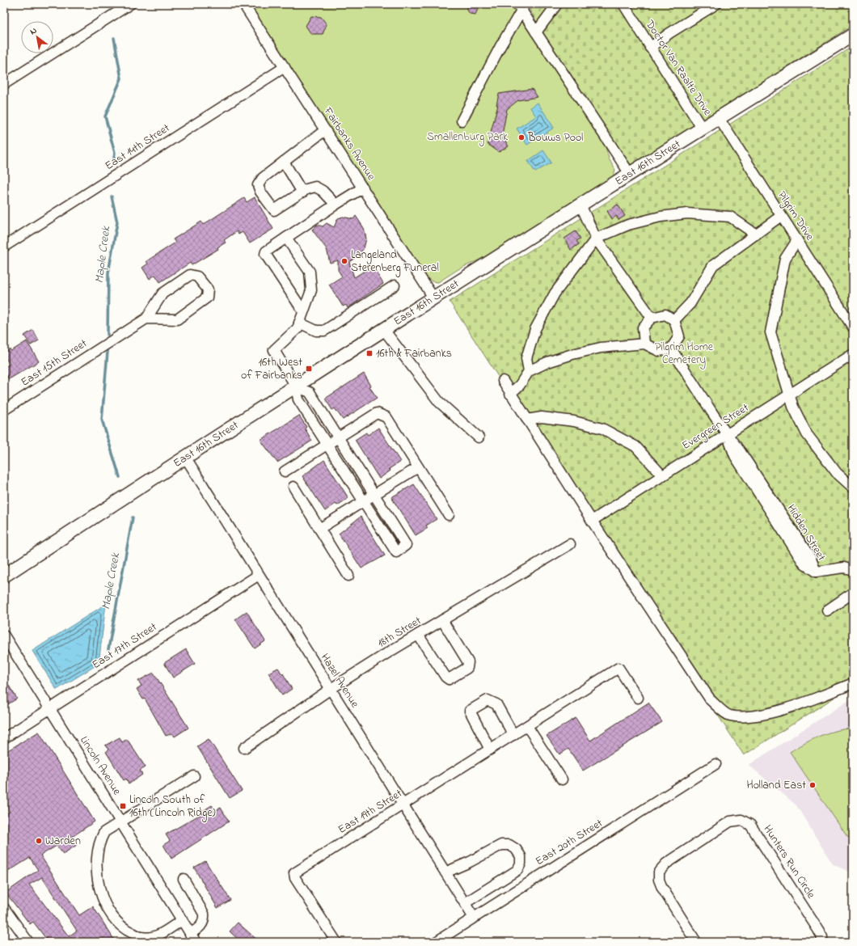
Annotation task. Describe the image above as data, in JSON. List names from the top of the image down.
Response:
{
  "streets": {
    "main road": ["East 16th Street"],
    "street": [
      "Doctor Van Raalte Drive",
      "Fairbanks Avenue",
      "East 14th Street",
      "Pilgrim Drive",
      "East 15th Street",
      "Evergreen Street",
      "Hidden Street",
      "18th Street",
      "East 17th Street",
      "Hazel Avenue",
      "Lincoln Avenue",
      "East 19th Street",
      "East 20th Street",
      "Hunters Run Circle"
    ]
  },
  "crossings": [
    ["Doctor Van Raalte Drive", "East 16th Street"],
    ["Fairbanks Avenue", "East 14th Street"],
    ["Fairbanks Avenue", "East 16th Street"],
    ["East 16th Street", "Pilgrim Drive"],
    ["East 16th Street", "Hazel Avenue"],
    ["Evergreen Street", "Hidden Street"],
    ["18th Street", "Hazel Avenue"],
    ["East 17th Street", "Hazel Avenue"],
    ["East 17th Street", "Lincoln Avenue"],
    ["Hazel Avenue", "East 19th Street"],
    ["Hazel Avenue", "East 20th Street"]
  ],
  "water": ["Maple Creek"],
  "parks": ["Smallenburg Park", "Pilgrim Home Cemetery"],
  "places": {
    "other": [
      "Bouws Pool",
      "Langeland Sterenberg Funeral",
      "Holland East",
      "Warden"
    ],
    "transit": ["16th & Fairbanks", "16th West of Fairbanks", "Lincoln South of 16th (Lincoln Ridge)"]
  },
  "north": "top left"
}
